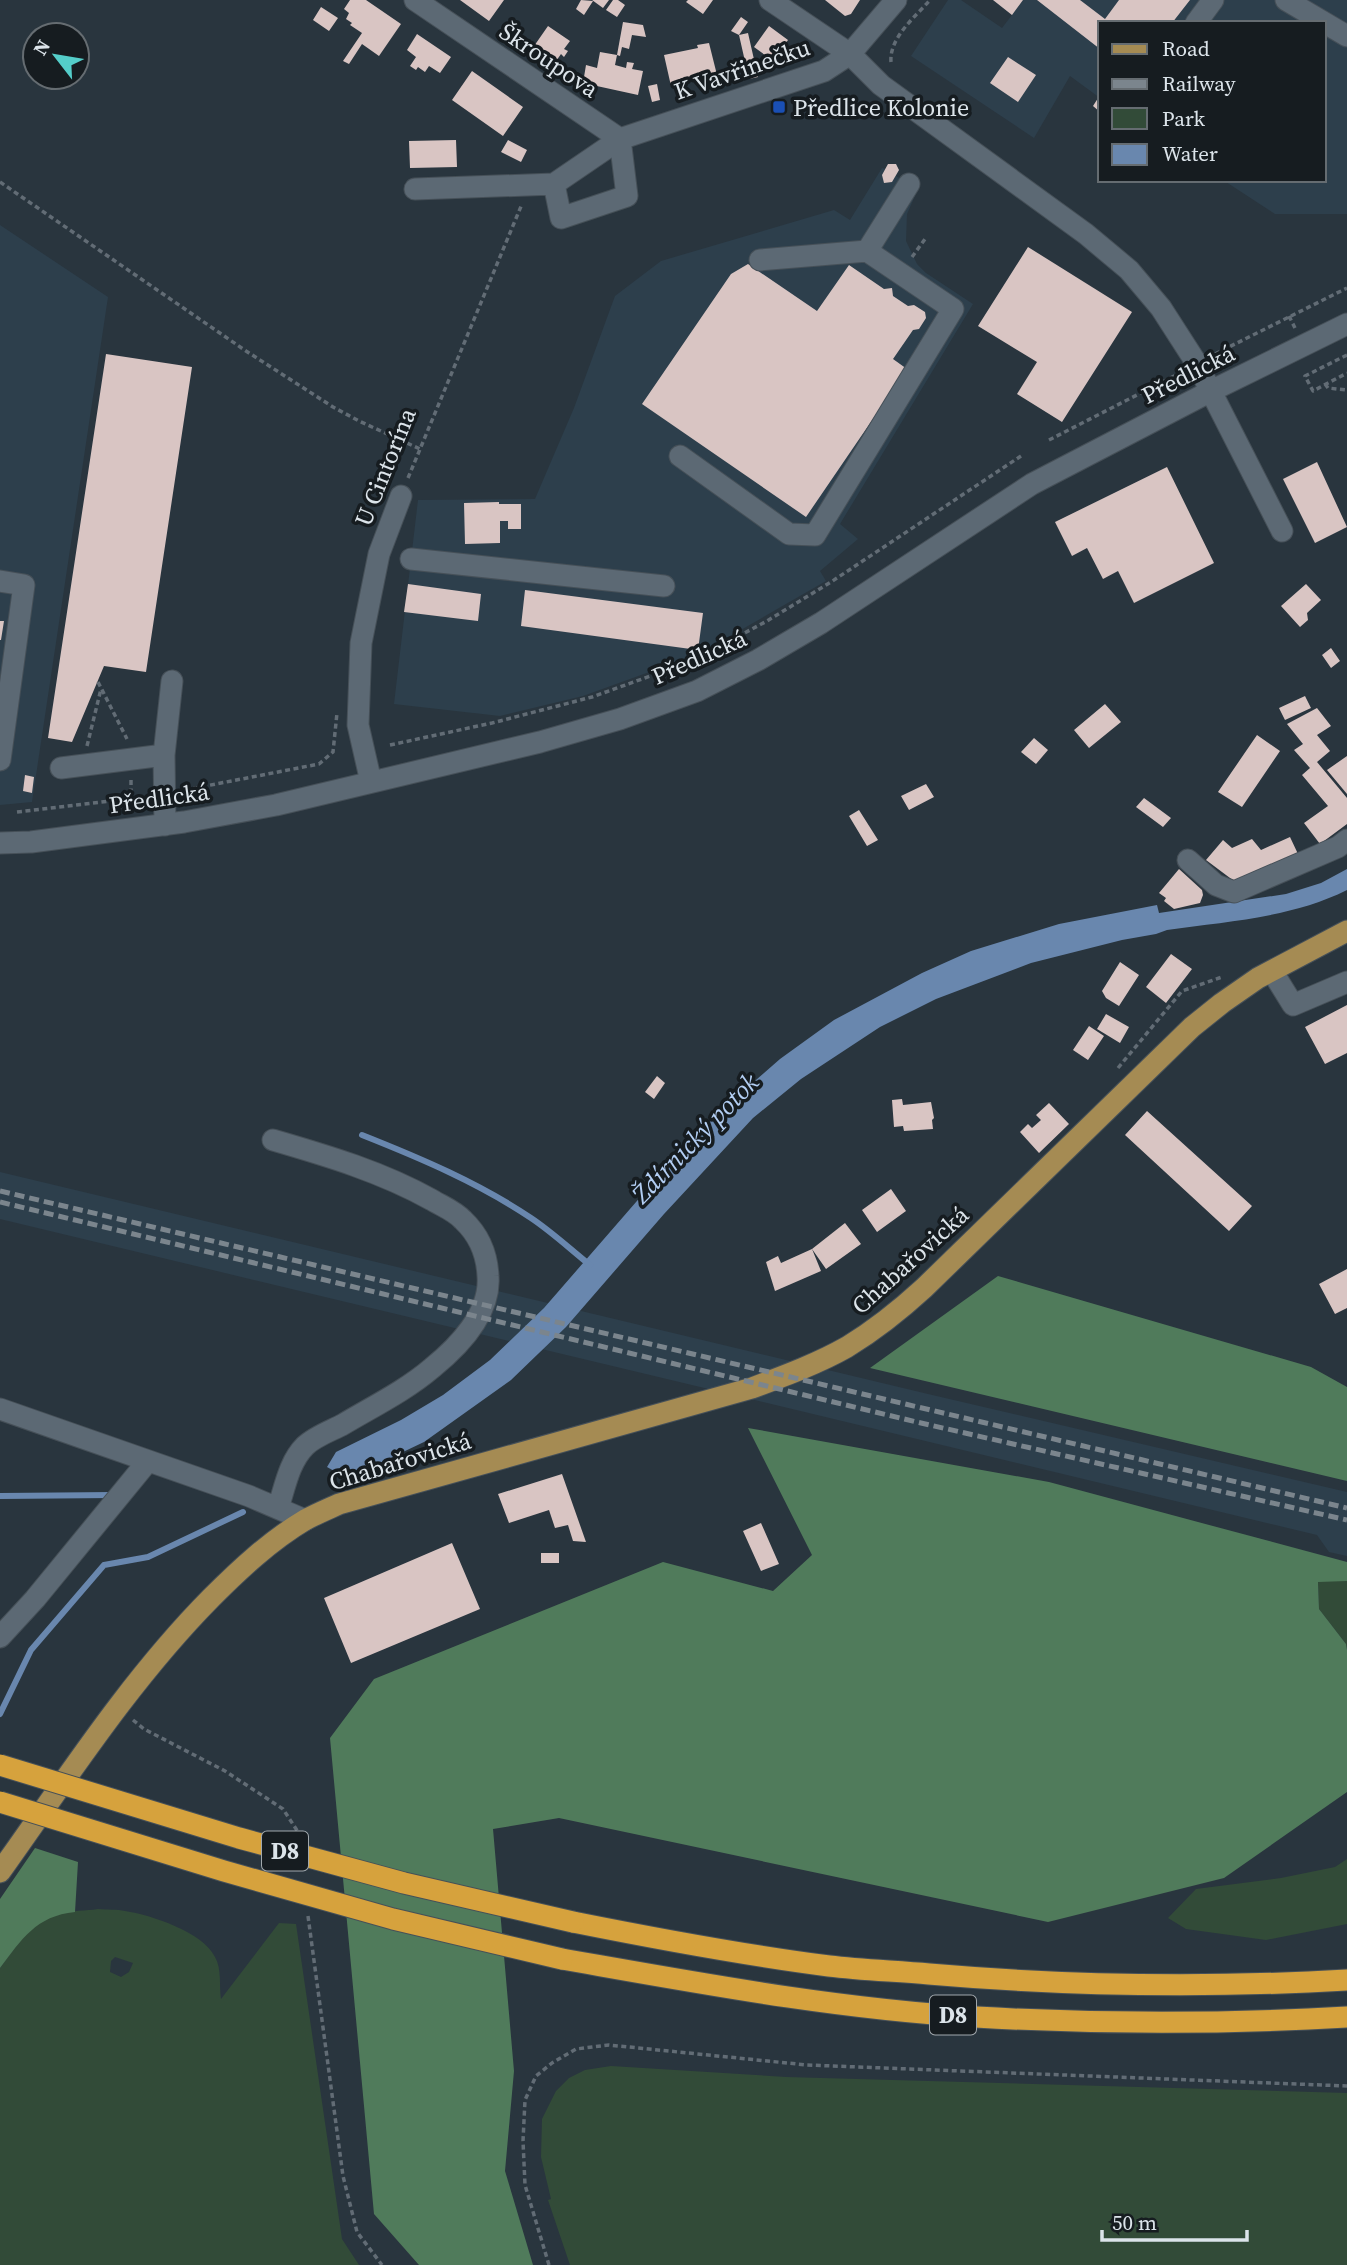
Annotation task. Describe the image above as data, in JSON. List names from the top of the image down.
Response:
{
  "streets": {
    "highway": ["D8"],
    "main road": ["Chabařovická"],
    "street": [
      "Škroupova",
      "K Vavřinečku",
      "Předlická",
      "U Cintorína"
    ]
  },
  "crossings": [
    ["Škroupova", "K Vavřinečku"],
    ["K Vavřinečku", "Předlická"],
    ["K Vavřinečku", "U Cintorína"],
    ["Předlická", "U Cintorína"]
  ],
  "water": ["Ždírnický potok"],
  "places": {
    "transit": ["Předlice Kolonie"]
  },
  "legend": [
    "Road",
    "Railway",
    "Park",
    "Water"
  ],
  "scale_bar": "50 m",
  "north": "top left"
}
